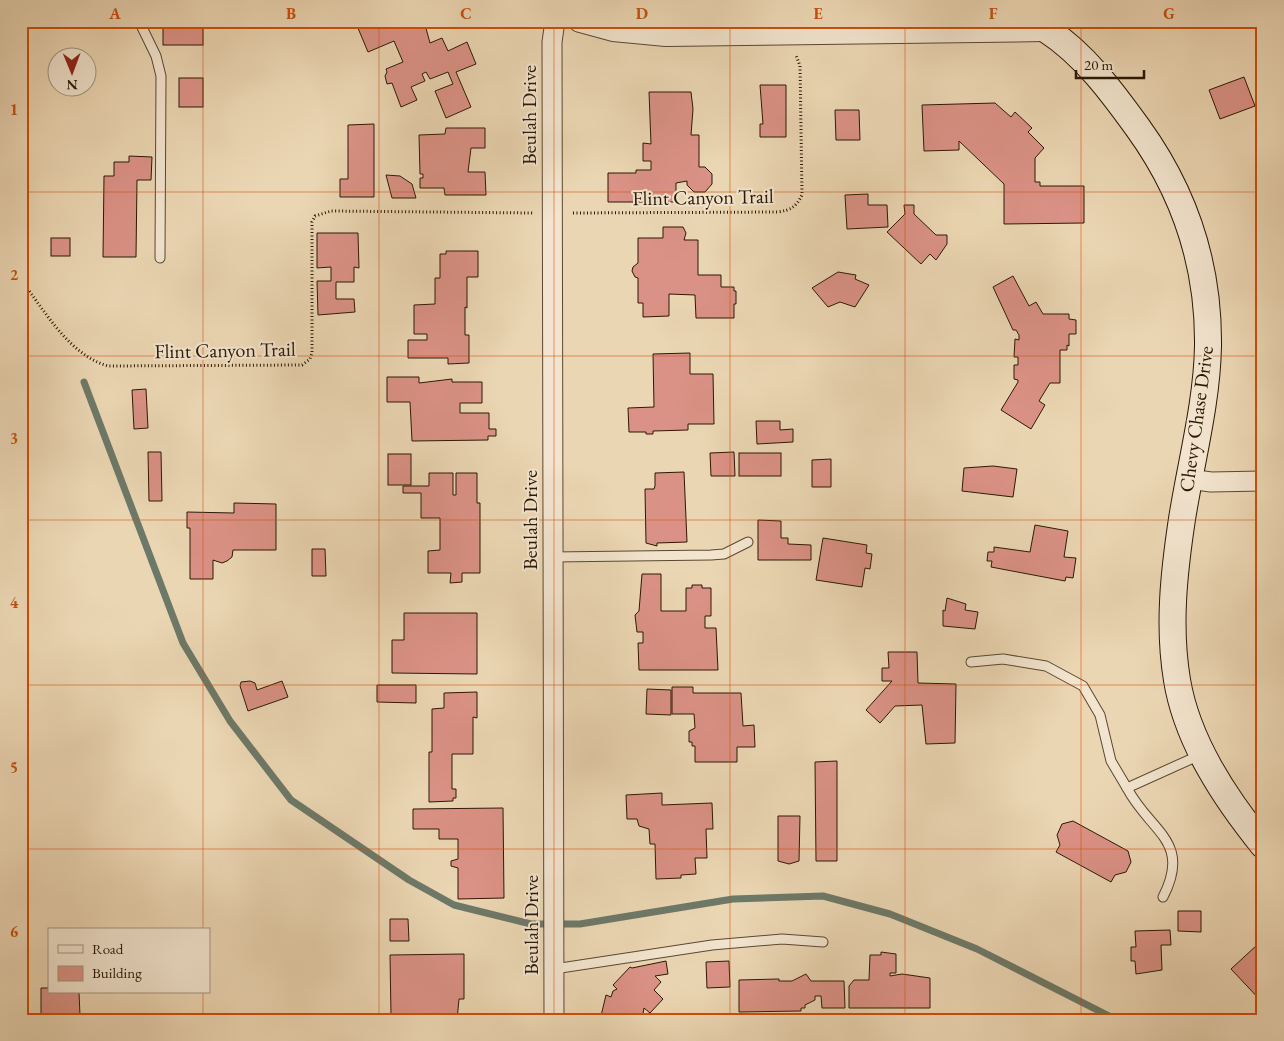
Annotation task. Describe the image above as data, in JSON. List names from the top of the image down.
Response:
{
  "streets": {
    "main road": ["Chevy Chase Drive"],
    "street": ["Beulah Drive"],
    "path": ["Flint Canyon Trail"]
  },
  "legend": ["Road", "Building"],
  "scale_bar": "20 m",
  "north": "bottom",
  "grid": {
    "columns": [
      "A",
      "B",
      "C",
      "D",
      "E",
      "F",
      "G"
    ],
    "rows": [
      "1",
      "2",
      "3",
      "4",
      "5",
      "6"
    ]
  }
}
